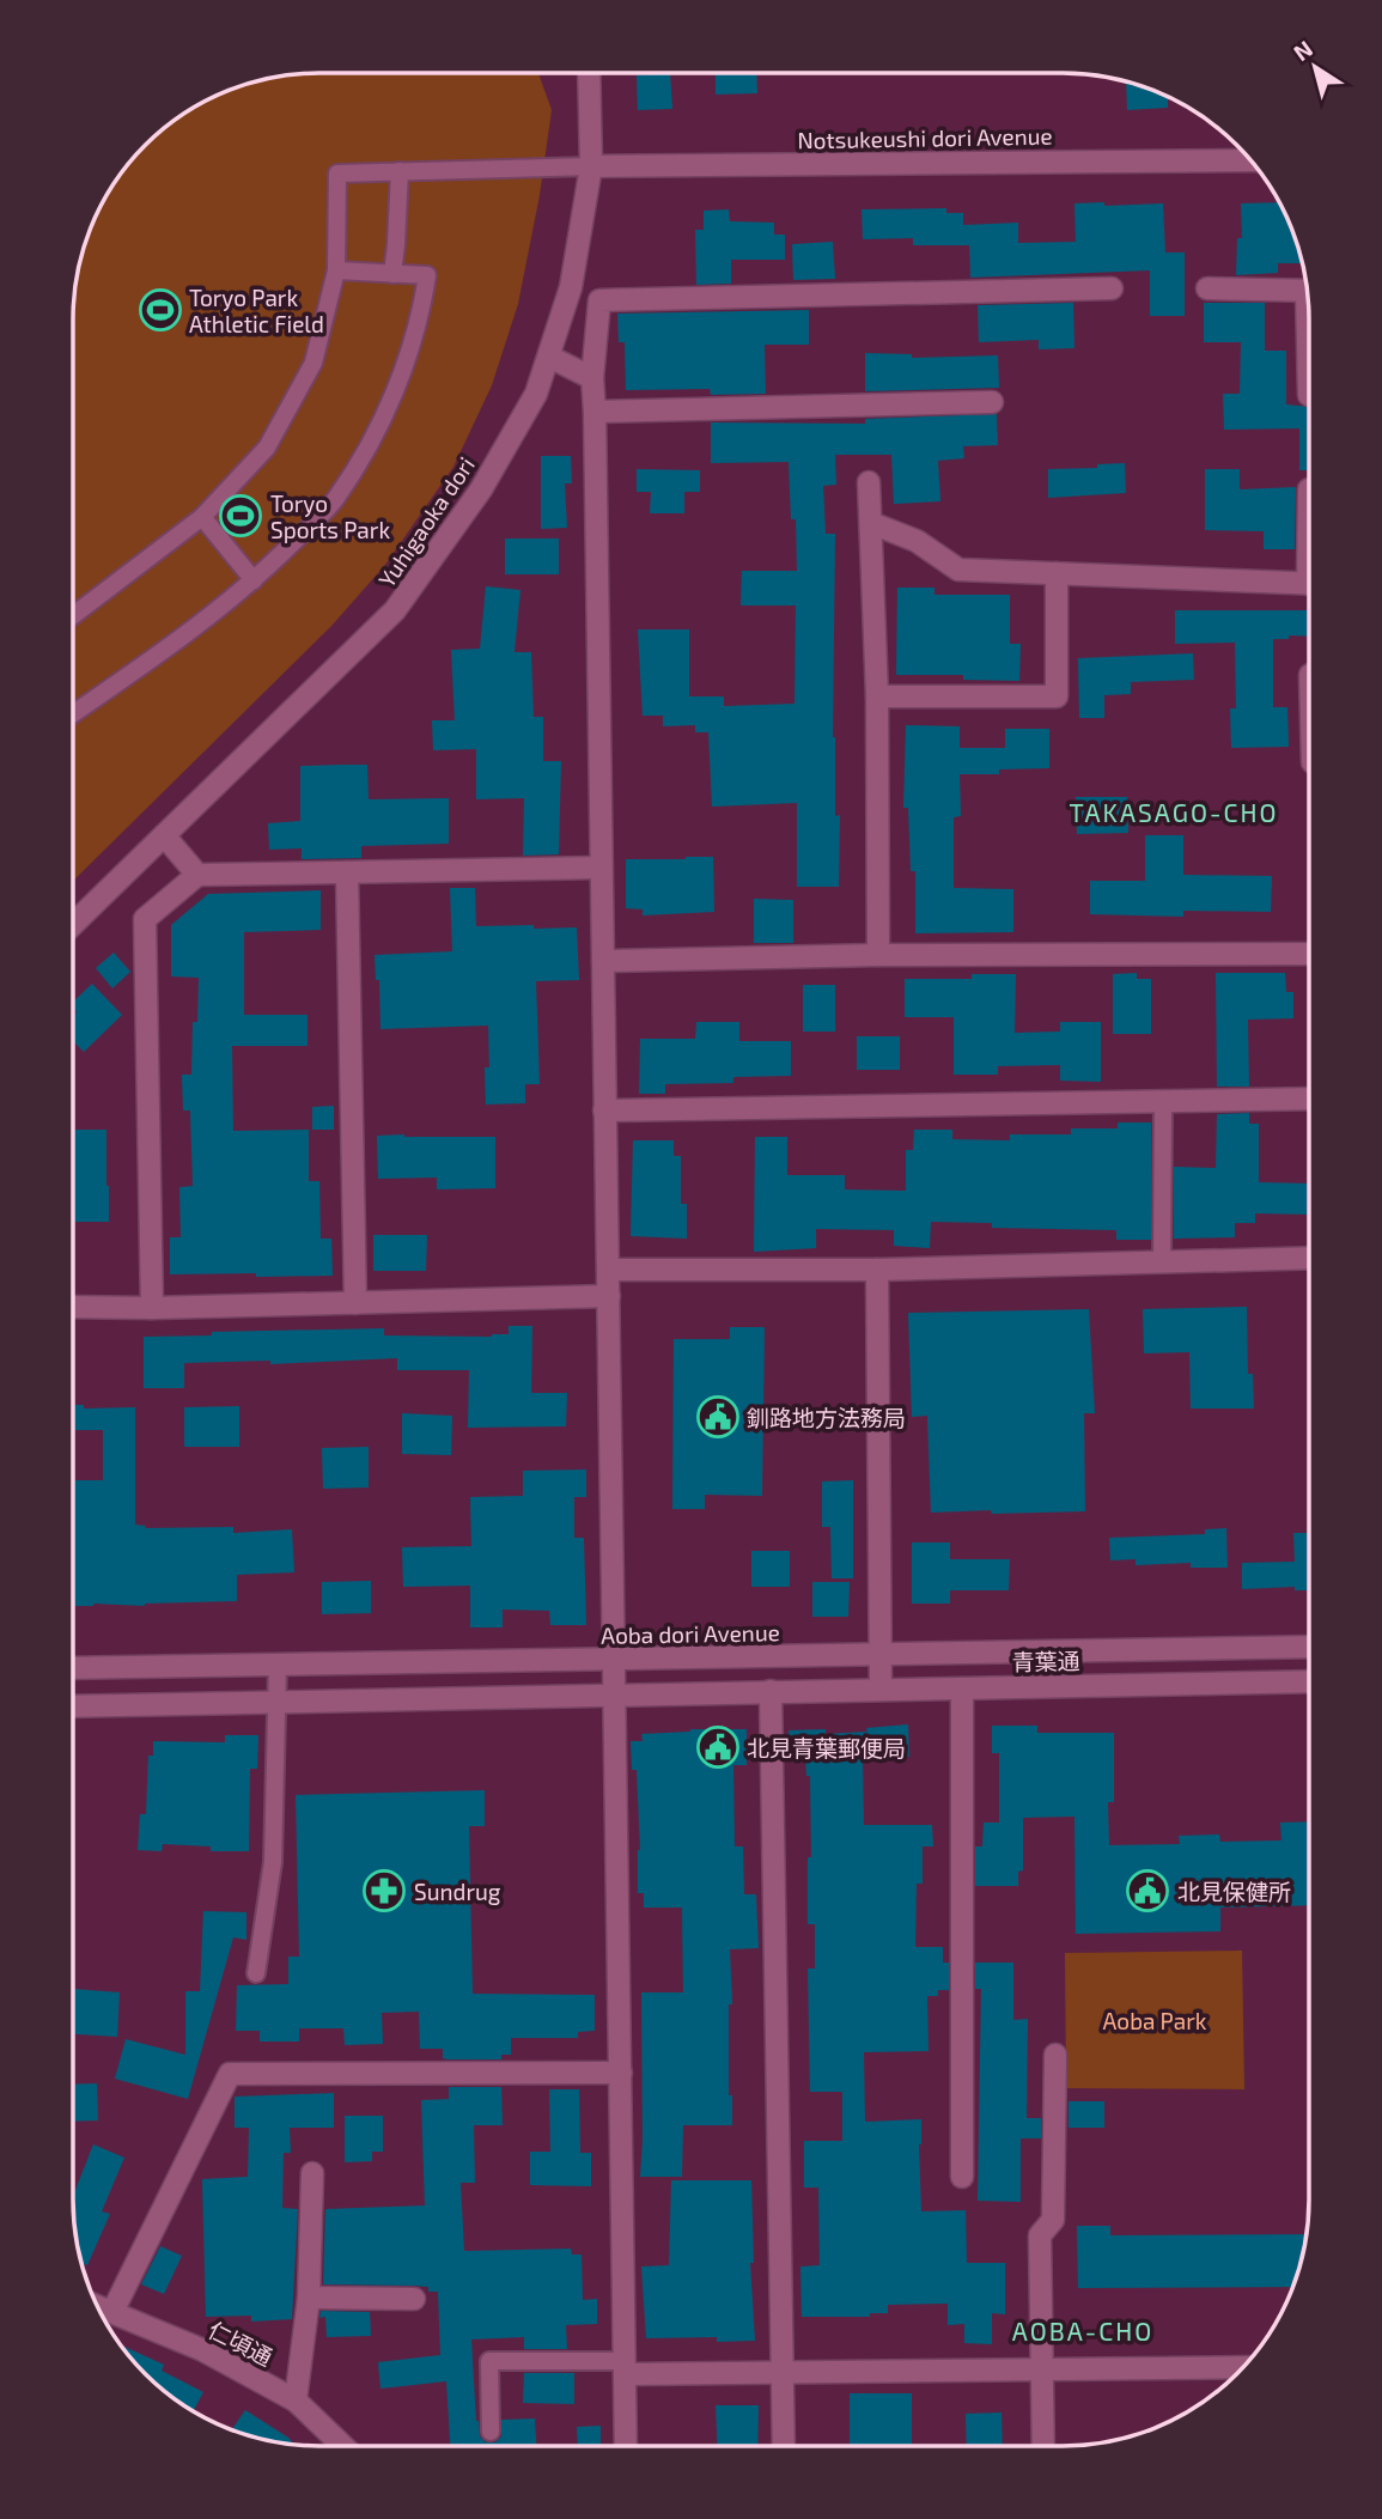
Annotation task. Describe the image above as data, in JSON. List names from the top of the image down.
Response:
{
  "streets": {
    "street": [
      "Notsukeushi dori Avenue",
      "Yuhigaoka dori",
      "Aoba dori Avenue",
      "青葉通",
      "仁頃通"
    ]
  },
  "crossings": [
    ["Notsukeushi dori Avenue", "Yuhigaoka dori"]
  ],
  "districts": ["TAKASAGO-CHO", "AOBA-CHO"],
  "parks": ["Aoba Park"],
  "places": {
    "sports": ["Toryo Park Athletic Field", "Toryo Sports Park"],
    "public building": ["釧路地方法務局", "北見青葉郵便局", "北見保健所"],
    "pharmacy": ["Sundrug"]
  },
  "north": "top left"
}
